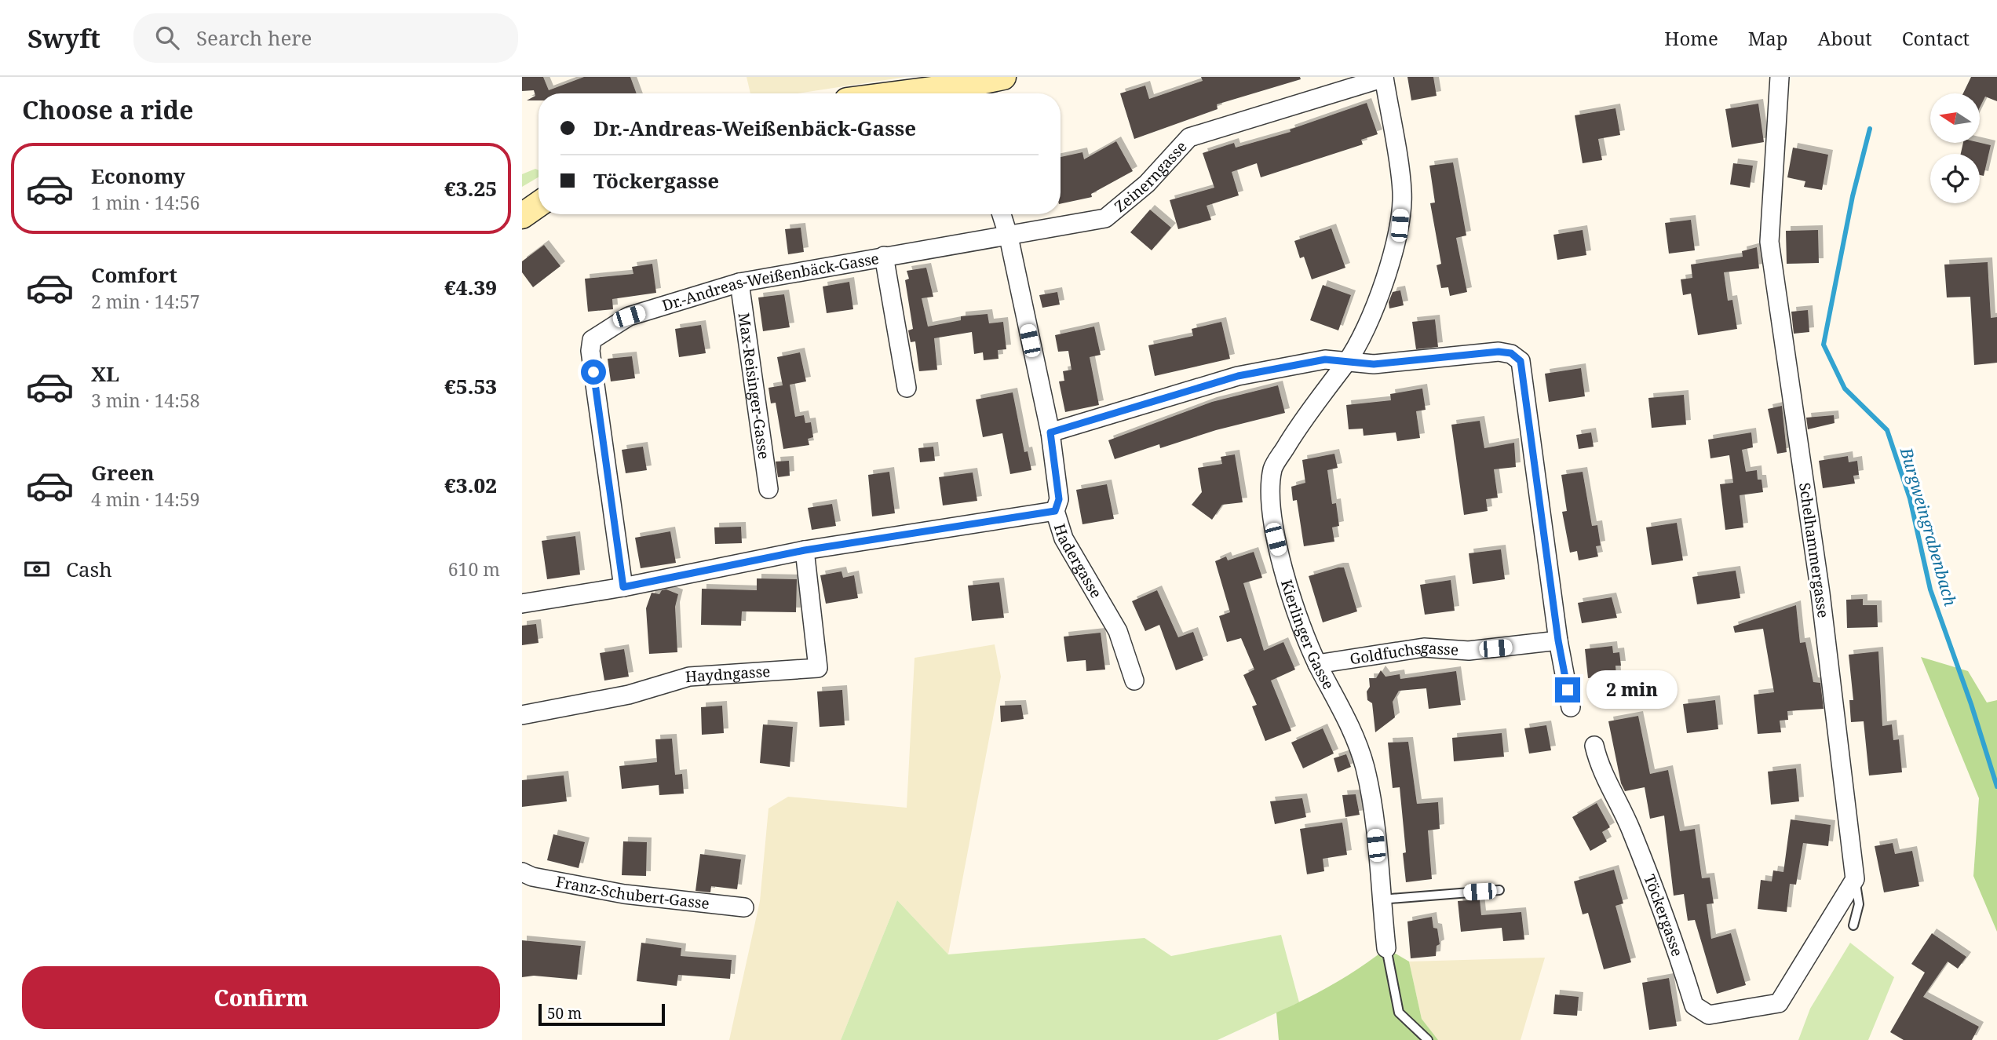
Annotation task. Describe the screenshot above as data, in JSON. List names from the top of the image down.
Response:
{
  "streets": {
    "street": [
      "Zeinerngasse",
      "Dr.-Andreas-Weißenbäck-Gasse",
      "Max-Reisinger-Gasse",
      "Schelhammergasse",
      "Hadergasse",
      "Kierlinger Gasse",
      "Goldfuchsgasse",
      "Haydngasse",
      "Franz-Schubert-Gasse",
      "Töckergasse"
    ]
  },
  "crossings": [
    ["Zeinerngasse", "Dr.-Andreas-Weißenbäck-Gasse"],
    ["Zeinerngasse", "Hadergasse"],
    ["Zeinerngasse", "Kierlinger Gasse"],
    ["Dr.-Andreas-Weißenbäck-Gasse", "Max-Reisinger-Gasse"],
    ["Dr.-Andreas-Weißenbäck-Gasse", "Hadergasse"],
    ["Schelhammergasse", "Töckergasse"],
    ["Kierlinger Gasse", "Goldfuchsgasse"]
  ],
  "water": ["Burgweingrabenbach"],
  "scale_bar": "50 m",
  "north": "left",
  "page": {
    "header": "Swyft",
    "search": "Search here",
    "nav": [
      "Home",
      "Map",
      "About",
      "Contact"
    ],
    "heading": "Choose a ride",
    "banner": ["Dr.-Andreas-Weißenbäck-Gasse", "Töckergasse"],
    "list": [
      {
        "name": "Economy",
        "note": "1 min · 14:56",
        "value": "€3.25"
      },
      {
        "name": "Comfort",
        "note": "2 min · 14:57",
        "value": "€4.39"
      },
      {
        "name": "XL",
        "note": "3 min · 14:58",
        "value": "€5.53"
      },
      {
        "name": "Green",
        "note": "4 min · 14:59",
        "value": "€3.02"
      }
    ],
    "pay": ["Cash", "610 m"],
    "bubble": "2 min",
    "buttons": "Confirm",
    "scale": "50 m"
  }
}
